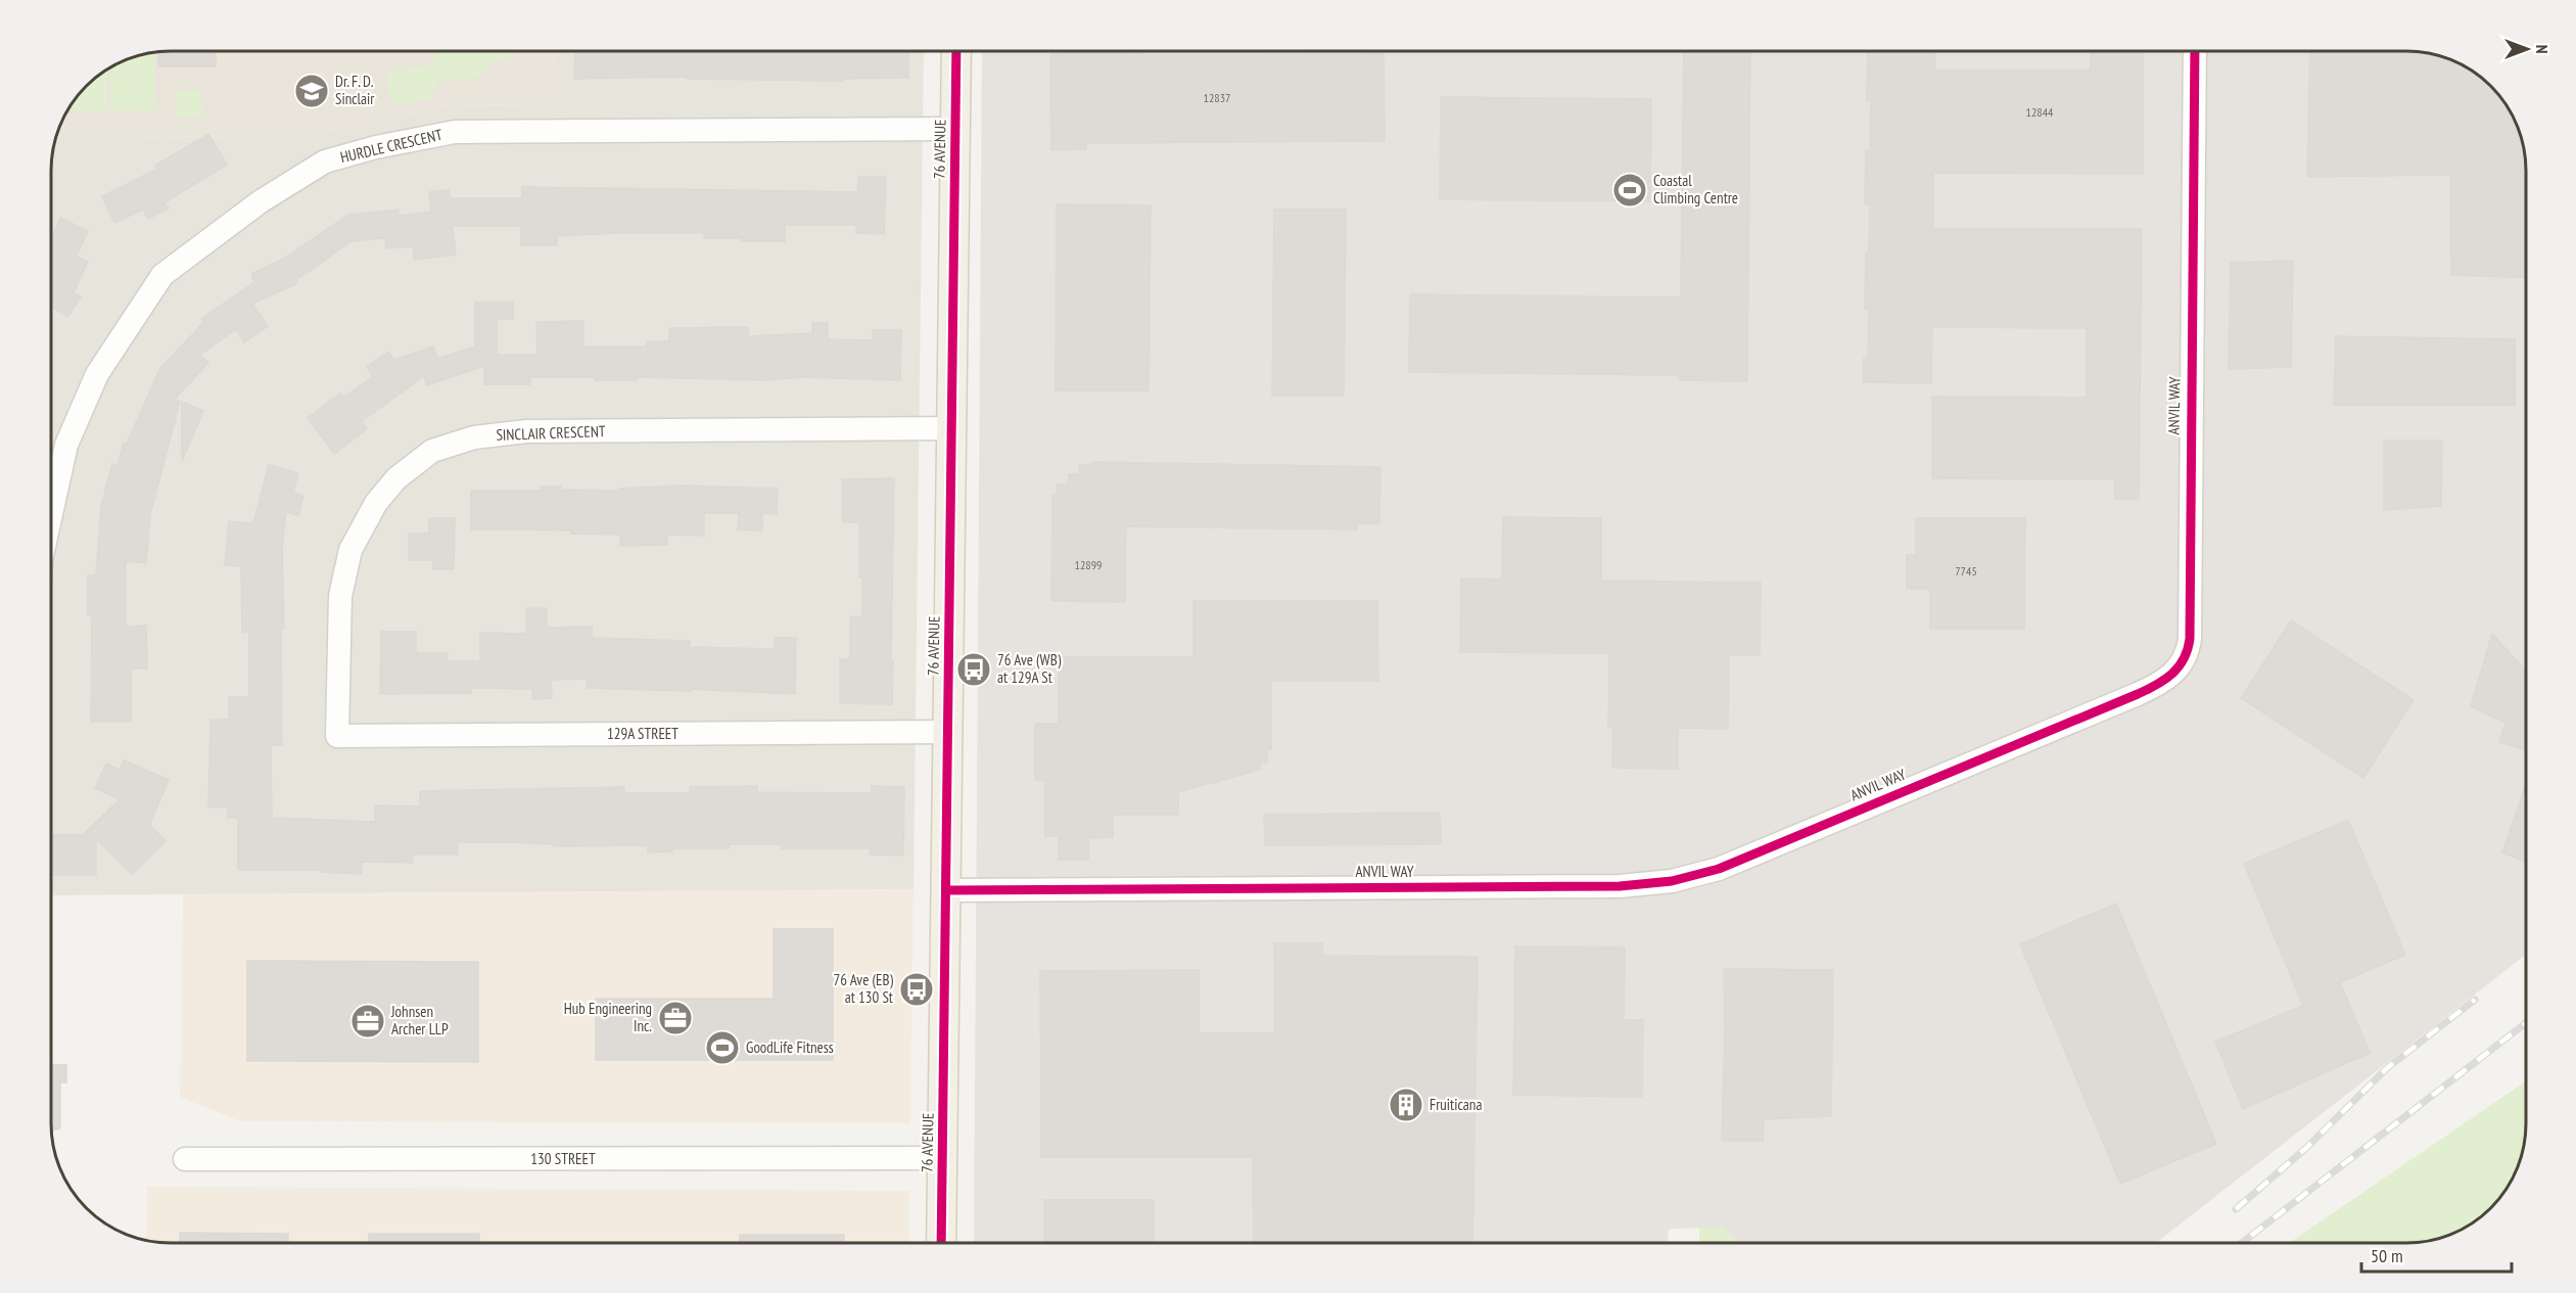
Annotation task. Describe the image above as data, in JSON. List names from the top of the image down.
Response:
{
  "streets": {
    "main road": ["76 AVENUE"],
    "street": [
      "HURDLE CRESCENT",
      "ANVIL WAY",
      "SINCLAIR CRESCENT",
      "129A STREET",
      "130 STREET"
    ]
  },
  "crossings": [
    ["HURDLE CRESCENT", "76 AVENUE"],
    ["76 AVENUE", "ANVIL WAY"],
    ["76 AVENUE", "SINCLAIR CRESCENT"],
    ["76 AVENUE", "129A STREET"],
    ["76 AVENUE", "130 STREET"],
    ["SINCLAIR CRESCENT", "129A STREET"]
  ],
  "places": {
    "school or university": ["Dr. F. D. Sinclair"],
    "sports": ["Coastal Climbing Centre", "GoodLife Fitness"],
    "bus stop": ["76 Ave (WB) at 129A St", "76 Ave (EB) at 130 St"],
    "office": ["Hub Engineering Inc.", "Johnsen Archer LLP"],
    "building": ["Fruiticana"]
  },
  "house_numbers": [
    "12837",
    "12844",
    "12899",
    "7745"
  ],
  "scale_bar": "50 m",
  "north": "right"
}
